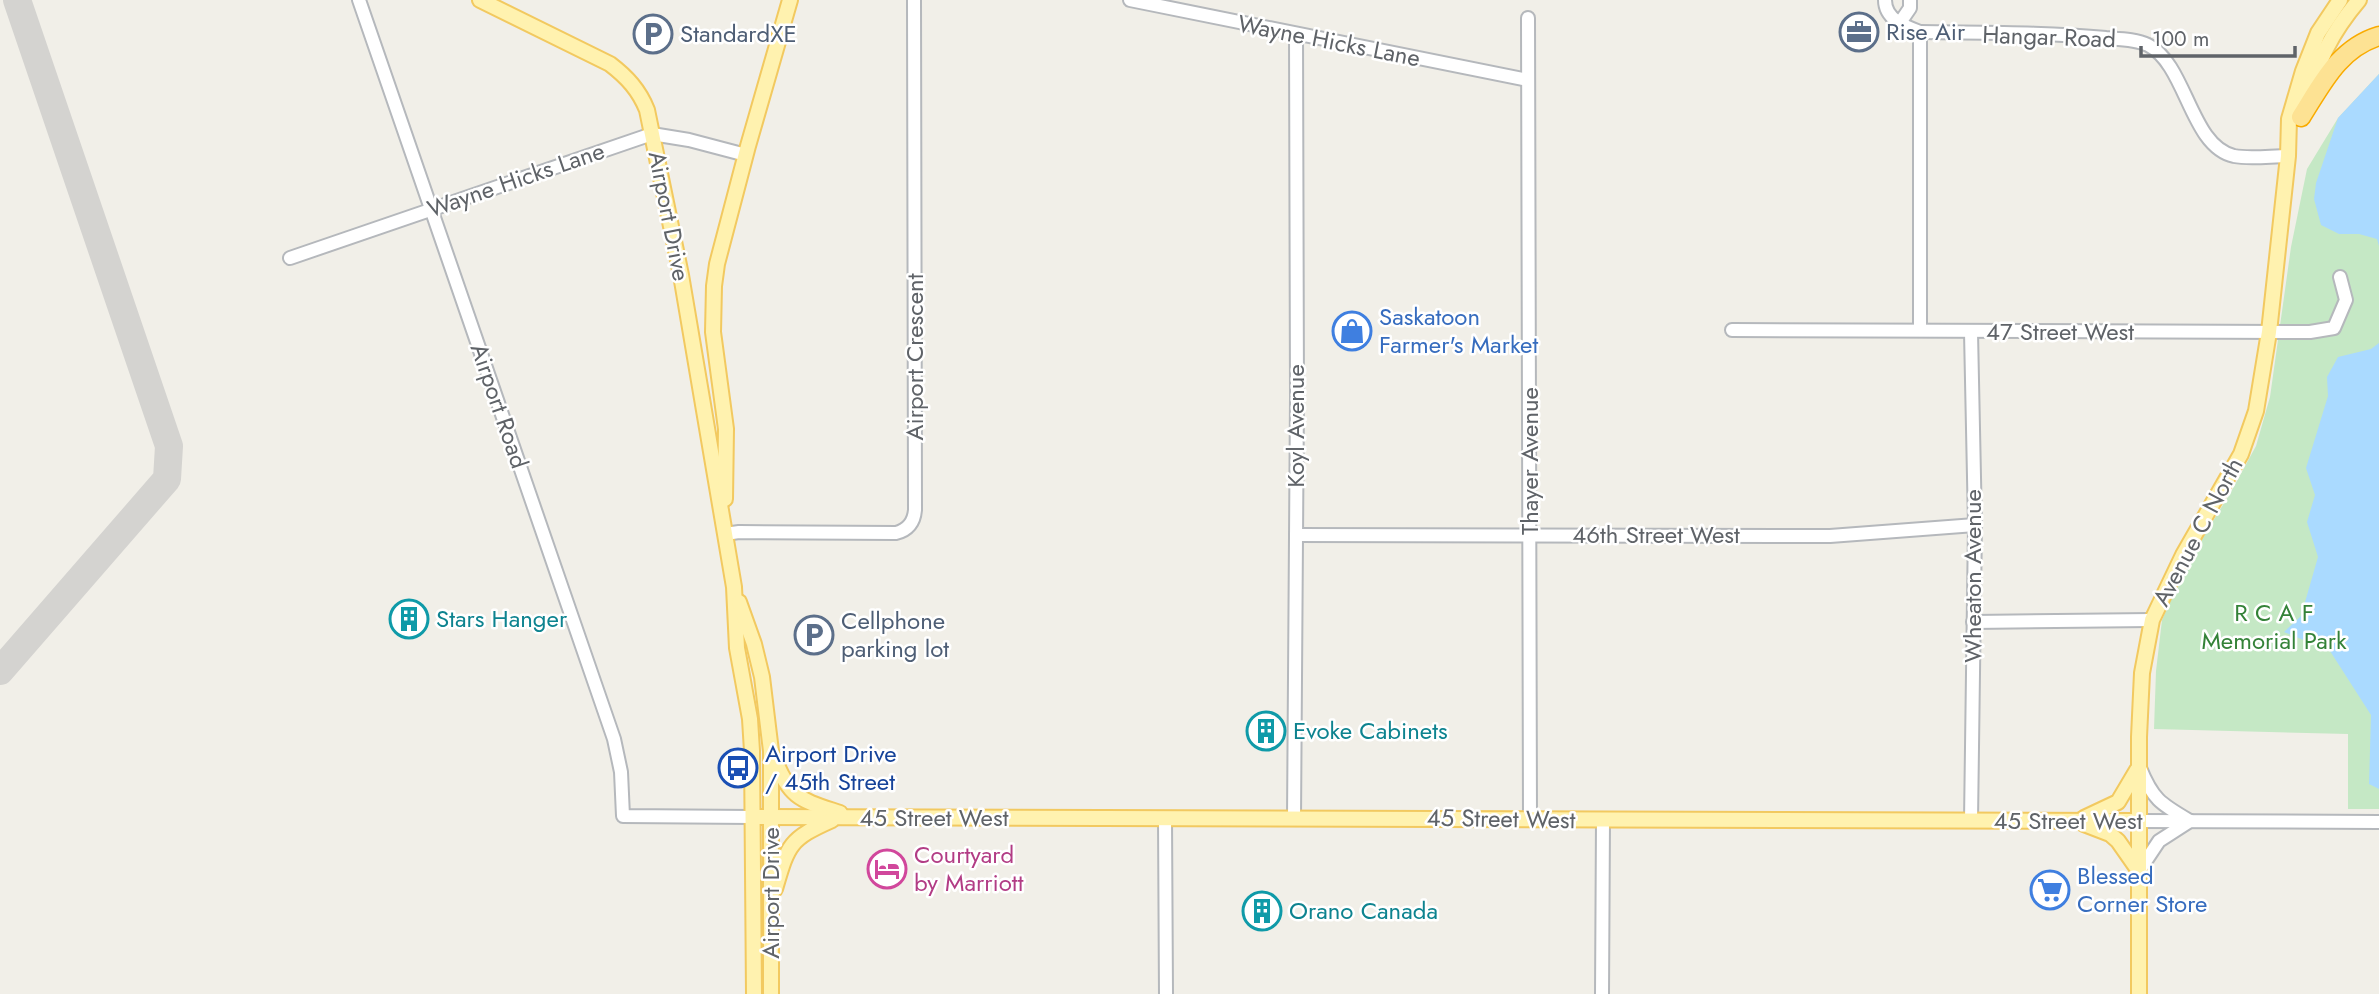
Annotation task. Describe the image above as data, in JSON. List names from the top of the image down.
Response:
{
  "streets": {
    "main road": ["Airport Drive", "Avenue C North", "45 Street West"],
    "street": [
      "Hangar Road",
      "Wayne Hicks Lane",
      "47 Street West",
      "Airport Crescent",
      "Airport Road",
      "Koyl Avenue",
      "Thayer Avenue",
      "46th Street West",
      "Wheaton Avenue"
    ]
  },
  "crossings": [
    ["Hangar Road", "Avenue C North"],
    ["Wayne Hicks Lane", "Airport Drive"],
    ["Wayne Hicks Lane", "Airport Road"],
    ["Wayne Hicks Lane", "Koyl Avenue"],
    ["Wayne Hicks Lane", "Thayer Avenue"],
    ["Airport Drive", "Airport Crescent"],
    ["Airport Drive", "45 Street West"],
    ["47 Street West", "Avenue C North"],
    ["47 Street West", "Wheaton Avenue"],
    ["Airport Road", "45 Street West"],
    ["Koyl Avenue", "46th Street West"],
    ["Koyl Avenue", "45 Street West"],
    ["Thayer Avenue", "46th Street West"],
    ["Thayer Avenue", "45 Street West"],
    ["Avenue C North", "45 Street West"],
    ["46th Street West", "Wheaton Avenue"],
    ["Wheaton Avenue", "45 Street West"]
  ],
  "parks": ["R C A F Memorial Park"],
  "places": {
    "office": ["Rise Air"],
    "parking": ["StandardXE", "Cellphone parking lot"],
    "shop": ["Saskatoon Farmer's Market"],
    "building": ["Stars Hanger", "Evoke Cabinets", "Orano Canada"],
    "bus stop": ["Airport Drive / 45th Street"],
    "hotel": ["Courtyard by Marriott"],
    "supermarket": ["Blessed Corner Store"]
  },
  "scale_bar": "100 m"
}
